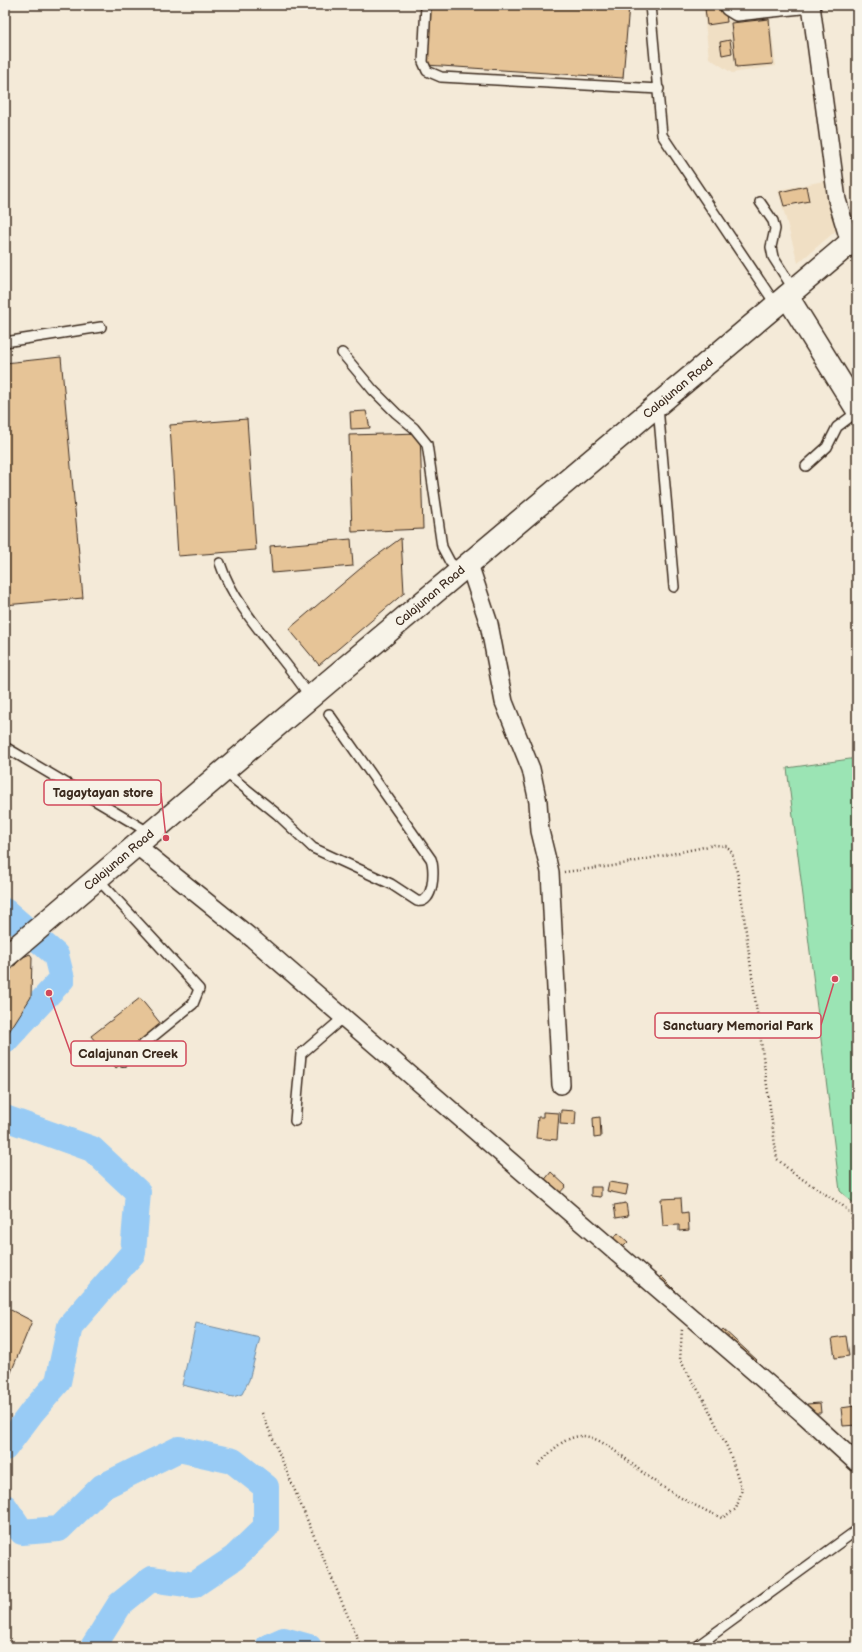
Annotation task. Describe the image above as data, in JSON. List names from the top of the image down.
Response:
{
  "streets": {
    "main road": ["Calajunan Road"]
  },
  "places": ["Tagaytayan store", "Sanctuary Memorial Park", "Calajunan Creek"]
}
